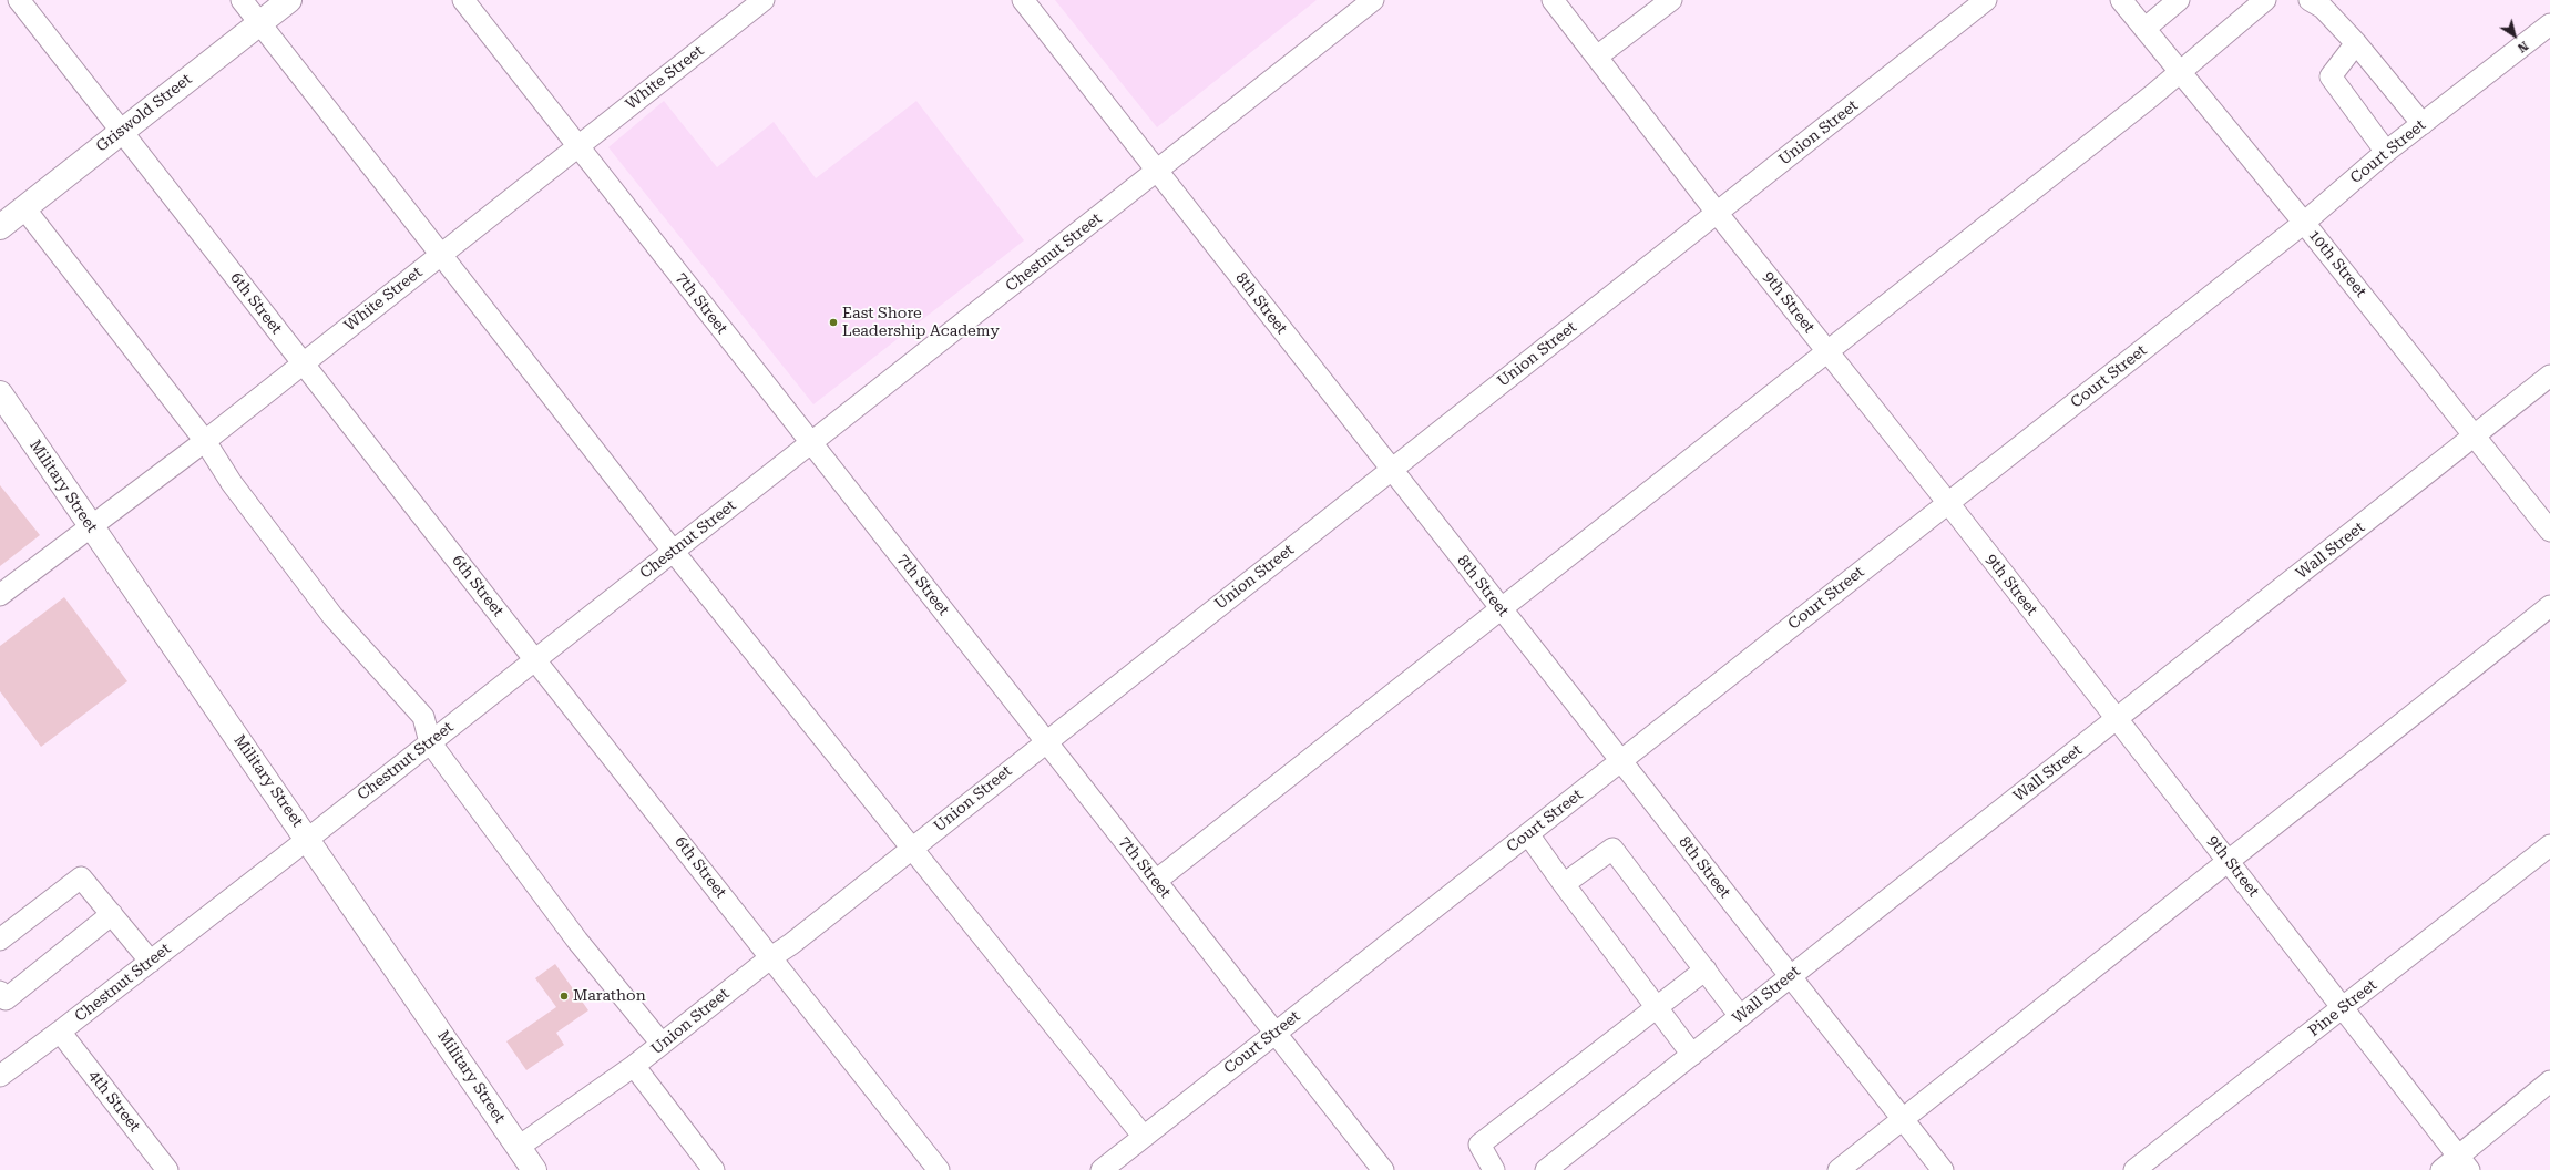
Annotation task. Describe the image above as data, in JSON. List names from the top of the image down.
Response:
{
  "streets": {
    "main road": ["Griswold Street", "Military Street"],
    "street": [
      "White Street",
      "Union Street",
      "Court Street",
      "Chestnut Street",
      "10th Street",
      "9th Street",
      "6th Street",
      "7th Street",
      "8th Street",
      "Wall Street",
      "Pine Street",
      "4th Street"
    ]
  },
  "crossings": [
    ["White Street", "6th Street"],
    ["White Street", "7th Street"],
    ["White Street", "Military Street"],
    ["Griswold Street", "6th Street"],
    ["Union Street", "9th Street"],
    ["Union Street", "6th Street"],
    ["Union Street", "7th Street"],
    ["Union Street", "8th Street"],
    ["Union Street", "Military Street"],
    ["Court Street", "10th Street"],
    ["Court Street", "9th Street"],
    ["Court Street", "7th Street"],
    ["Court Street", "8th Street"],
    ["Chestnut Street", "6th Street"],
    ["Chestnut Street", "7th Street"],
    ["Chestnut Street", "8th Street"],
    ["Chestnut Street", "Military Street"],
    ["Chestnut Street", "4th Street"],
    ["10th Street", "Wall Street"],
    ["9th Street", "Wall Street"],
    ["9th Street", "Pine Street"],
    ["8th Street", "Wall Street"]
  ],
  "places": ["East Shore Leadership Academy", "Marathon"],
  "north": "bottom right"
}
